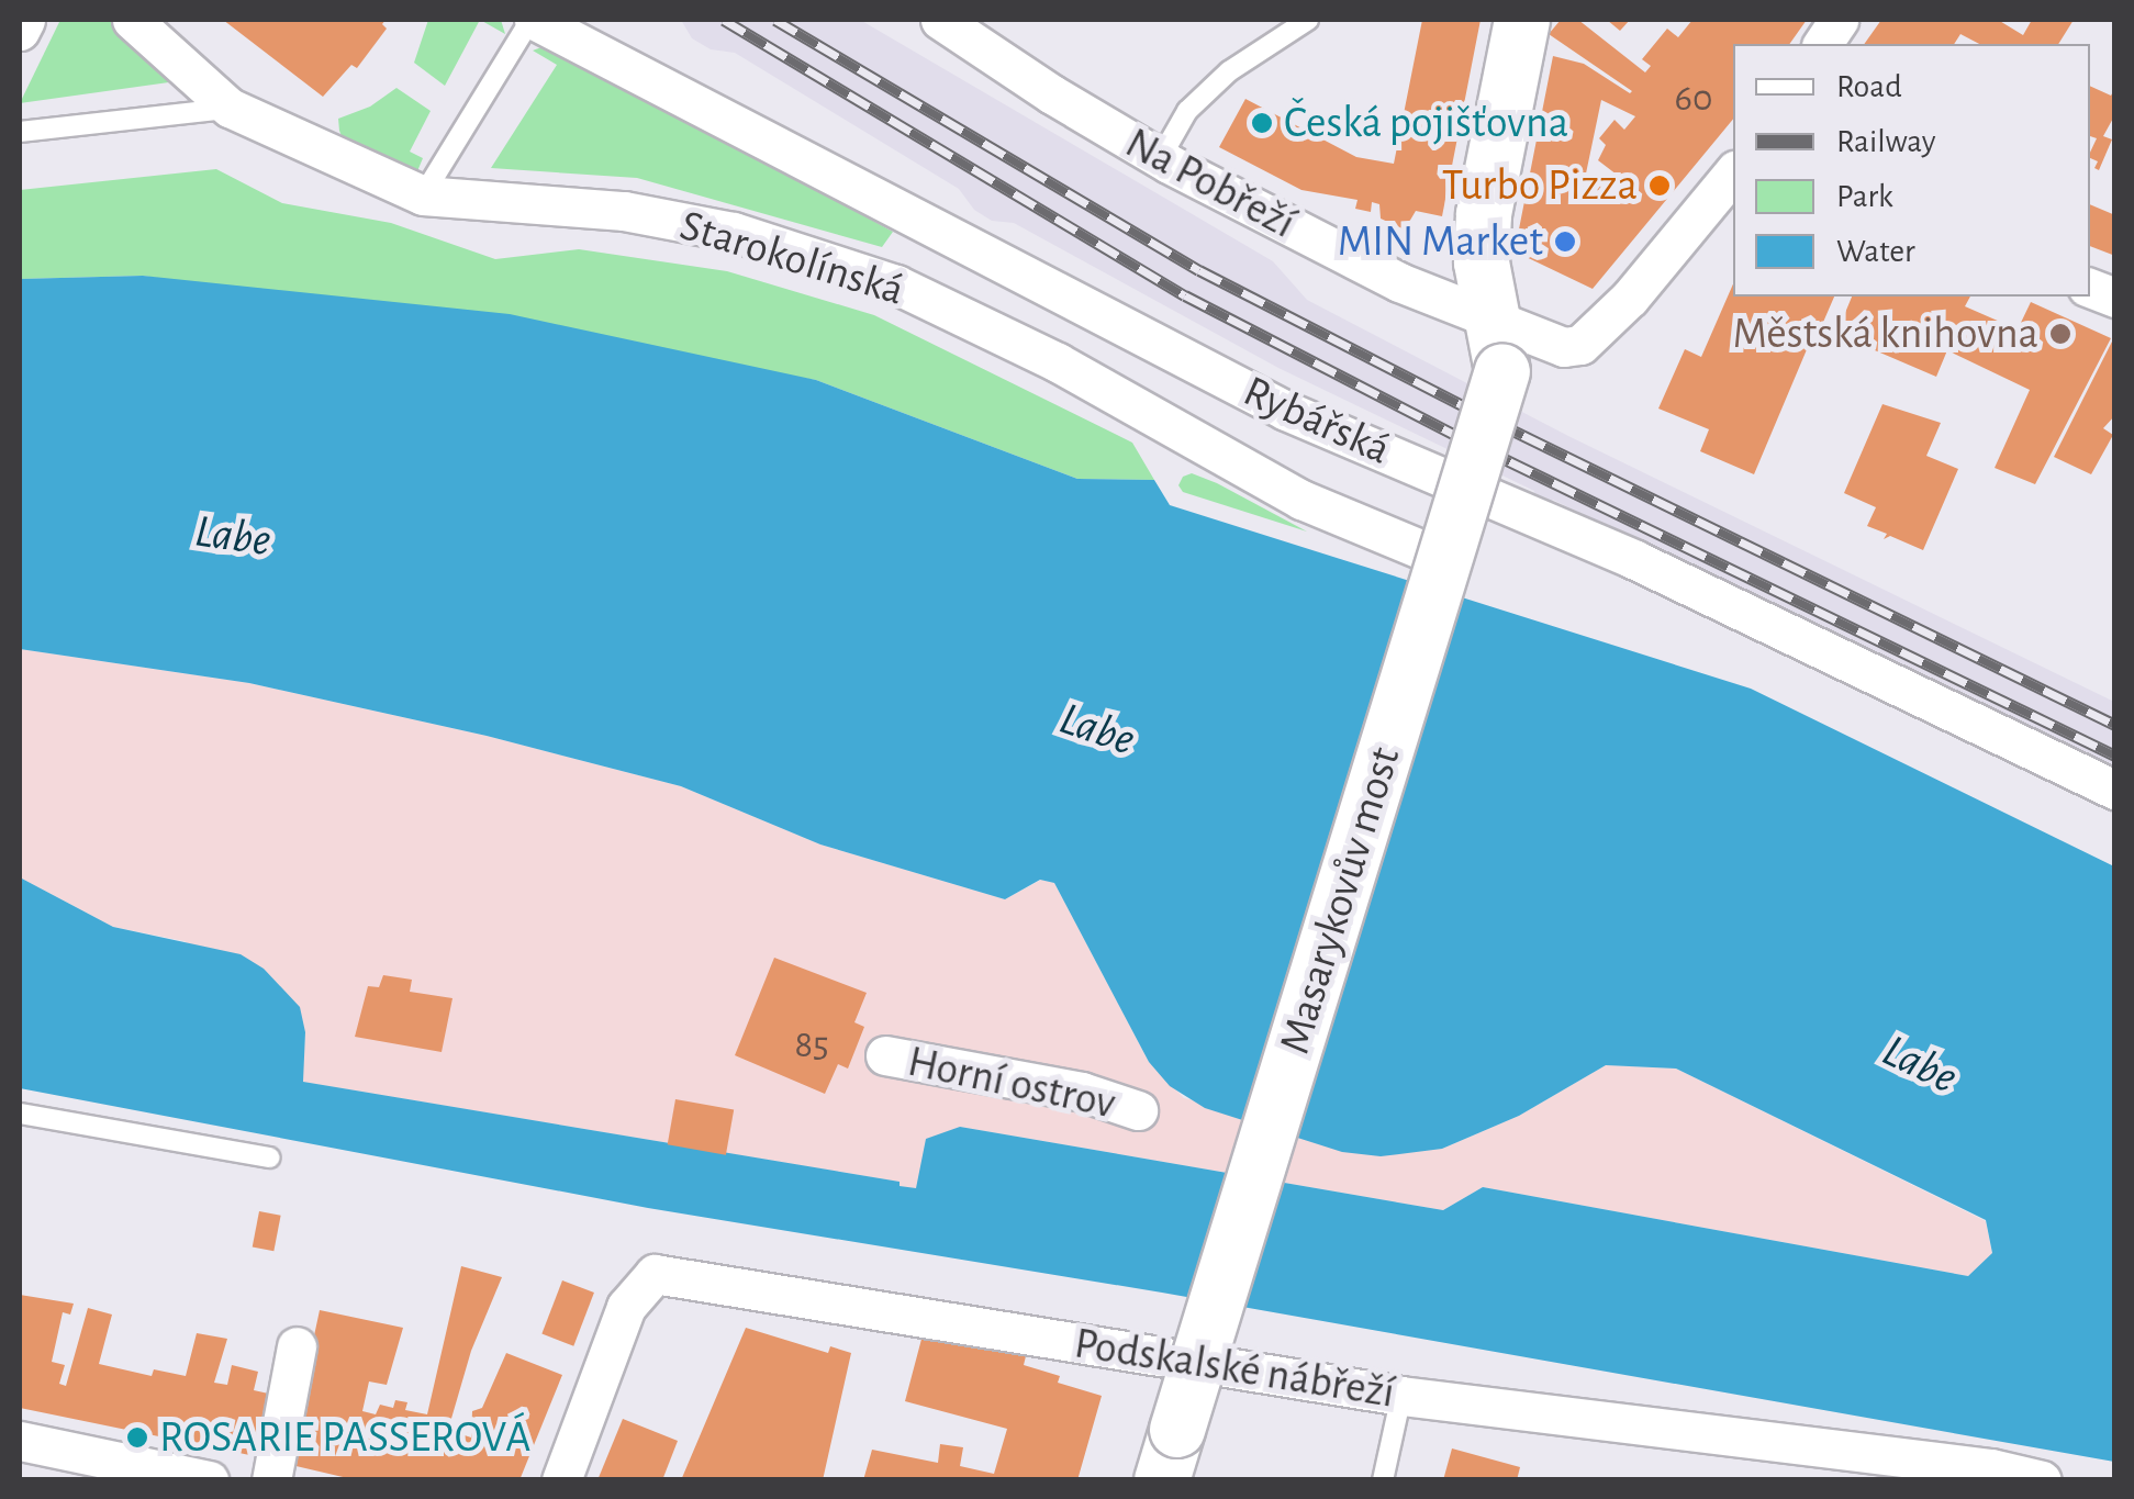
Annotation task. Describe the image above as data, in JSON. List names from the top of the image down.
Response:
{
  "streets": {
    "street": [
      "Na Pobřeží",
      "Starokolínská",
      "Rybářská",
      "Masarykovův most",
      "Horní ostrov",
      "Podskalské nábřeží"
    ]
  },
  "crossings": [
    ["Na Pobřeží", "Masarykovův most"],
    ["Starokolínská", "Masarykovův most"]
  ],
  "water": ["Labe"],
  "places": [
    "Česká pojišťovna",
    "Turbo Pizza",
    "MIN Market",
    "Městská knihovna",
    "ROSARIE PASSEROVÁ"
  ],
  "house_numbers": ["60", "85"],
  "legend": [
    "Road",
    "Railway",
    "Park",
    "Water"
  ]
}
